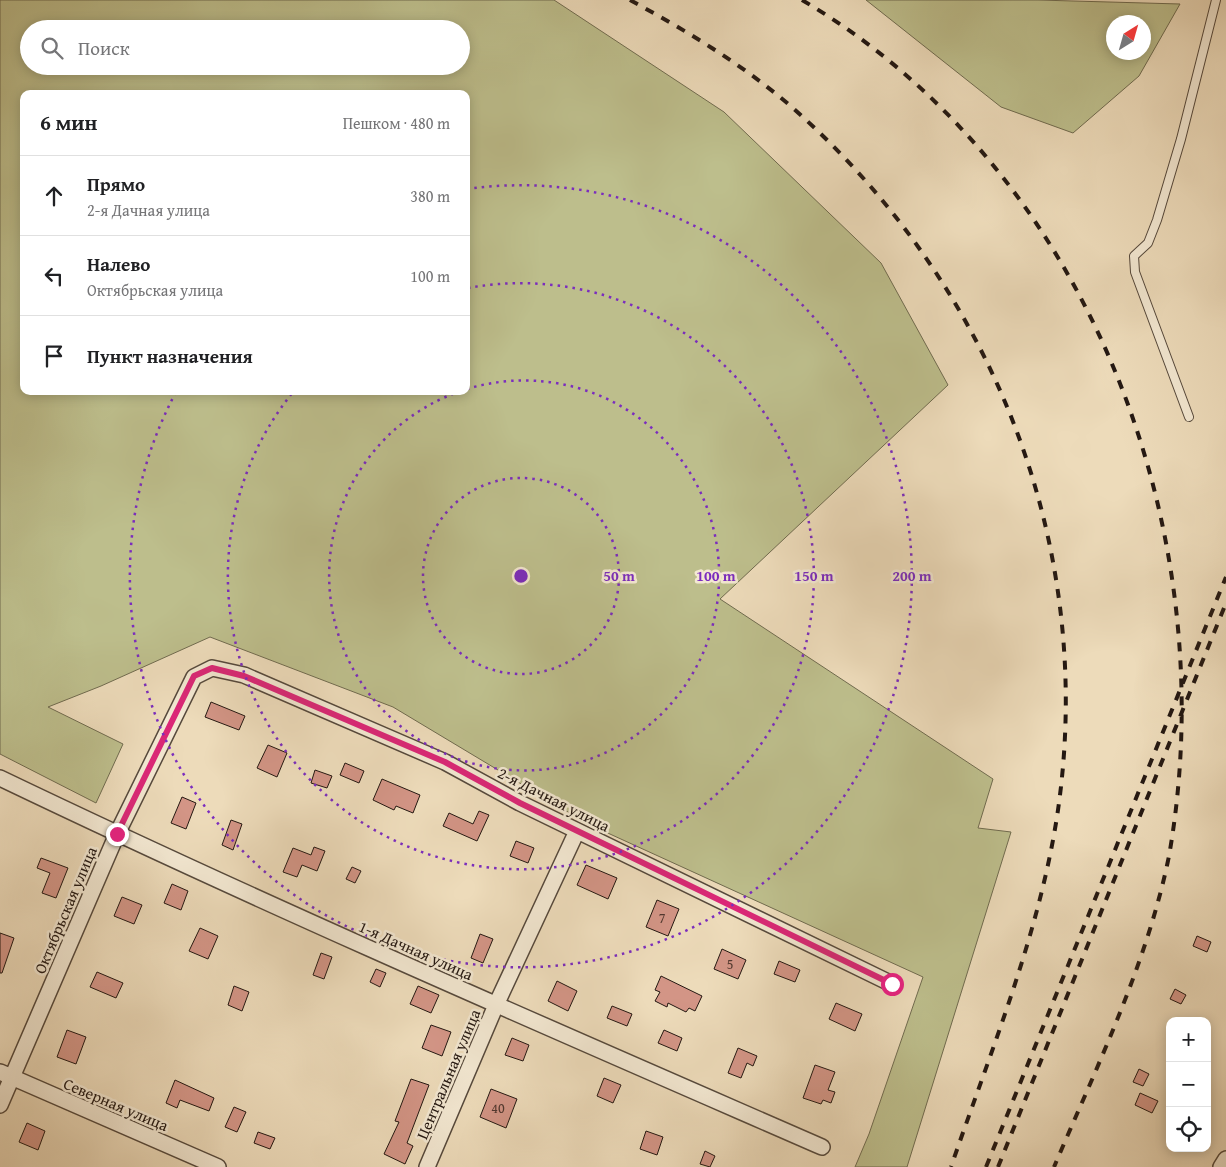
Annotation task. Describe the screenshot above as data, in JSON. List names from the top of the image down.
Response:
{
  "streets": {
    "street": [
      "2-я Дачная улица",
      "Октябрьская улица",
      "1-я Дачная улица",
      "Центральная улица",
      "Северная улица"
    ]
  },
  "crossings": [
    ["2-я Дачная улица", "Октябрьская улица"],
    ["2-я Дачная улица", "Центральная улица"],
    ["Октябрьская улица", "1-я Дачная улица"],
    ["Октябрьская улица", "Северная улица"],
    ["1-я Дачная улица", "Центральная улица"]
  ],
  "house_numbers": ["7", "5", "40"],
  "north": "top right",
  "page": {
    "search": "Поиск",
    "heading": ["6 мин", "Пешком · 480 m"],
    "list": [
      ["Прямо", "2-я Дачная улица", "380 m"],
      ["Налево", "Октябрьская улица", "100 m"],
      "Пункт назначения"
    ],
    "map_buttons": ["+", "−"]
  },
  "rings": [
    "50 m",
    "100 m",
    "150 m",
    "200 m"
  ]
}
